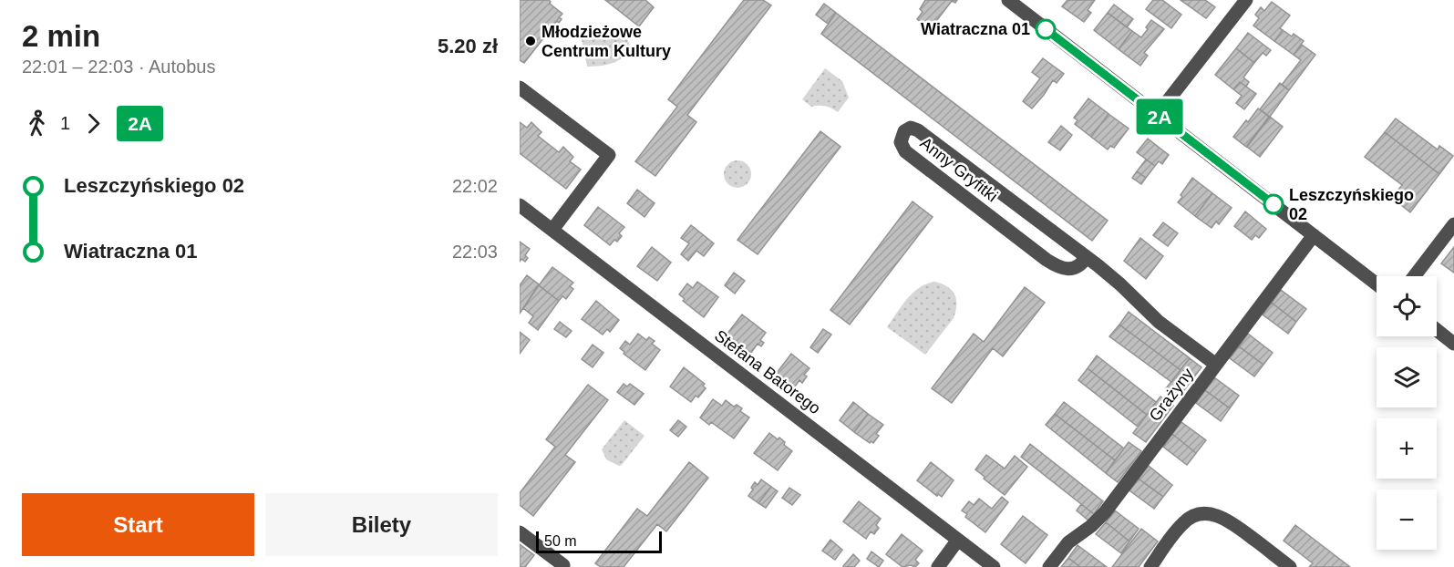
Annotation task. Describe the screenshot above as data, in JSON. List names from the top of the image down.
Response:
{
  "streets": {
    "street": ["Anny Gryfitki", "Stefana Batorego", "Grażyny"]
  },
  "crossings": [
    ["Anny Gryfitki", "Grażyny"]
  ],
  "places": ["Wiatraczna 01", "Młodzieżowe Centrum Kultury", "Leszczyńskiego 02"],
  "lines": ["bus line 2A"],
  "scale_bar": "50 m",
  "page": {
    "heading": ["2 min", "22:01 – 22:03 · Autobus", "5.20 zł"],
    "on_map": "2A",
    "legs": ["1", "2A"],
    "list": [
      {
        "name": "Leszczyńskiego 02",
        "value": "22:02"
      },
      {
        "name": "Wiatraczna 01",
        "value": "22:03"
      }
    ],
    "map_buttons": ["+", "−"],
    "buttons": ["Start", "Bilety"],
    "scale": "50 m"
  }
}
